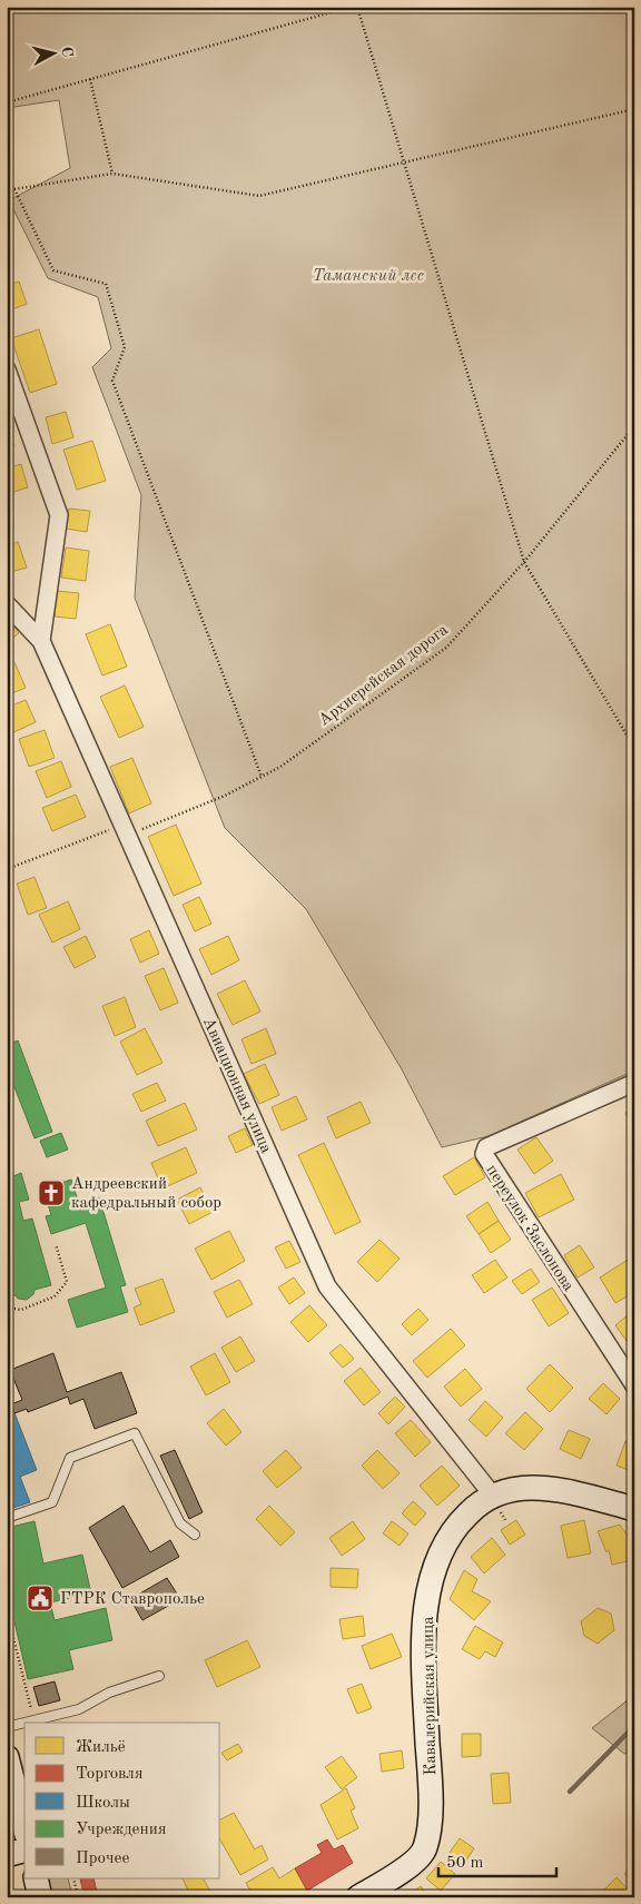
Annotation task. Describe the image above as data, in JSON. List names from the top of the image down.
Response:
{
  "streets": {
    "street": ["Авиационная улица", "переулок Заслонова", "Кавалерийская улица"],
    "path": ["Архиерейская дорога"]
  },
  "crossings": [
    ["Архиерейская дорога", "Авиационная улица"],
    ["Авиационная улица", "Кавалерийская улица"]
  ],
  "parks": ["Таманский лес"],
  "places": {
    "church": ["Андреевский кафедральный собор"],
    "public building": ["ГТРК Ставрополье"]
  },
  "legend": [
    "Жильё",
    "Торговля",
    "Школы",
    "Учреждения",
    "Прочее"
  ],
  "scale_bar": "50 m",
  "north": "right"
}
